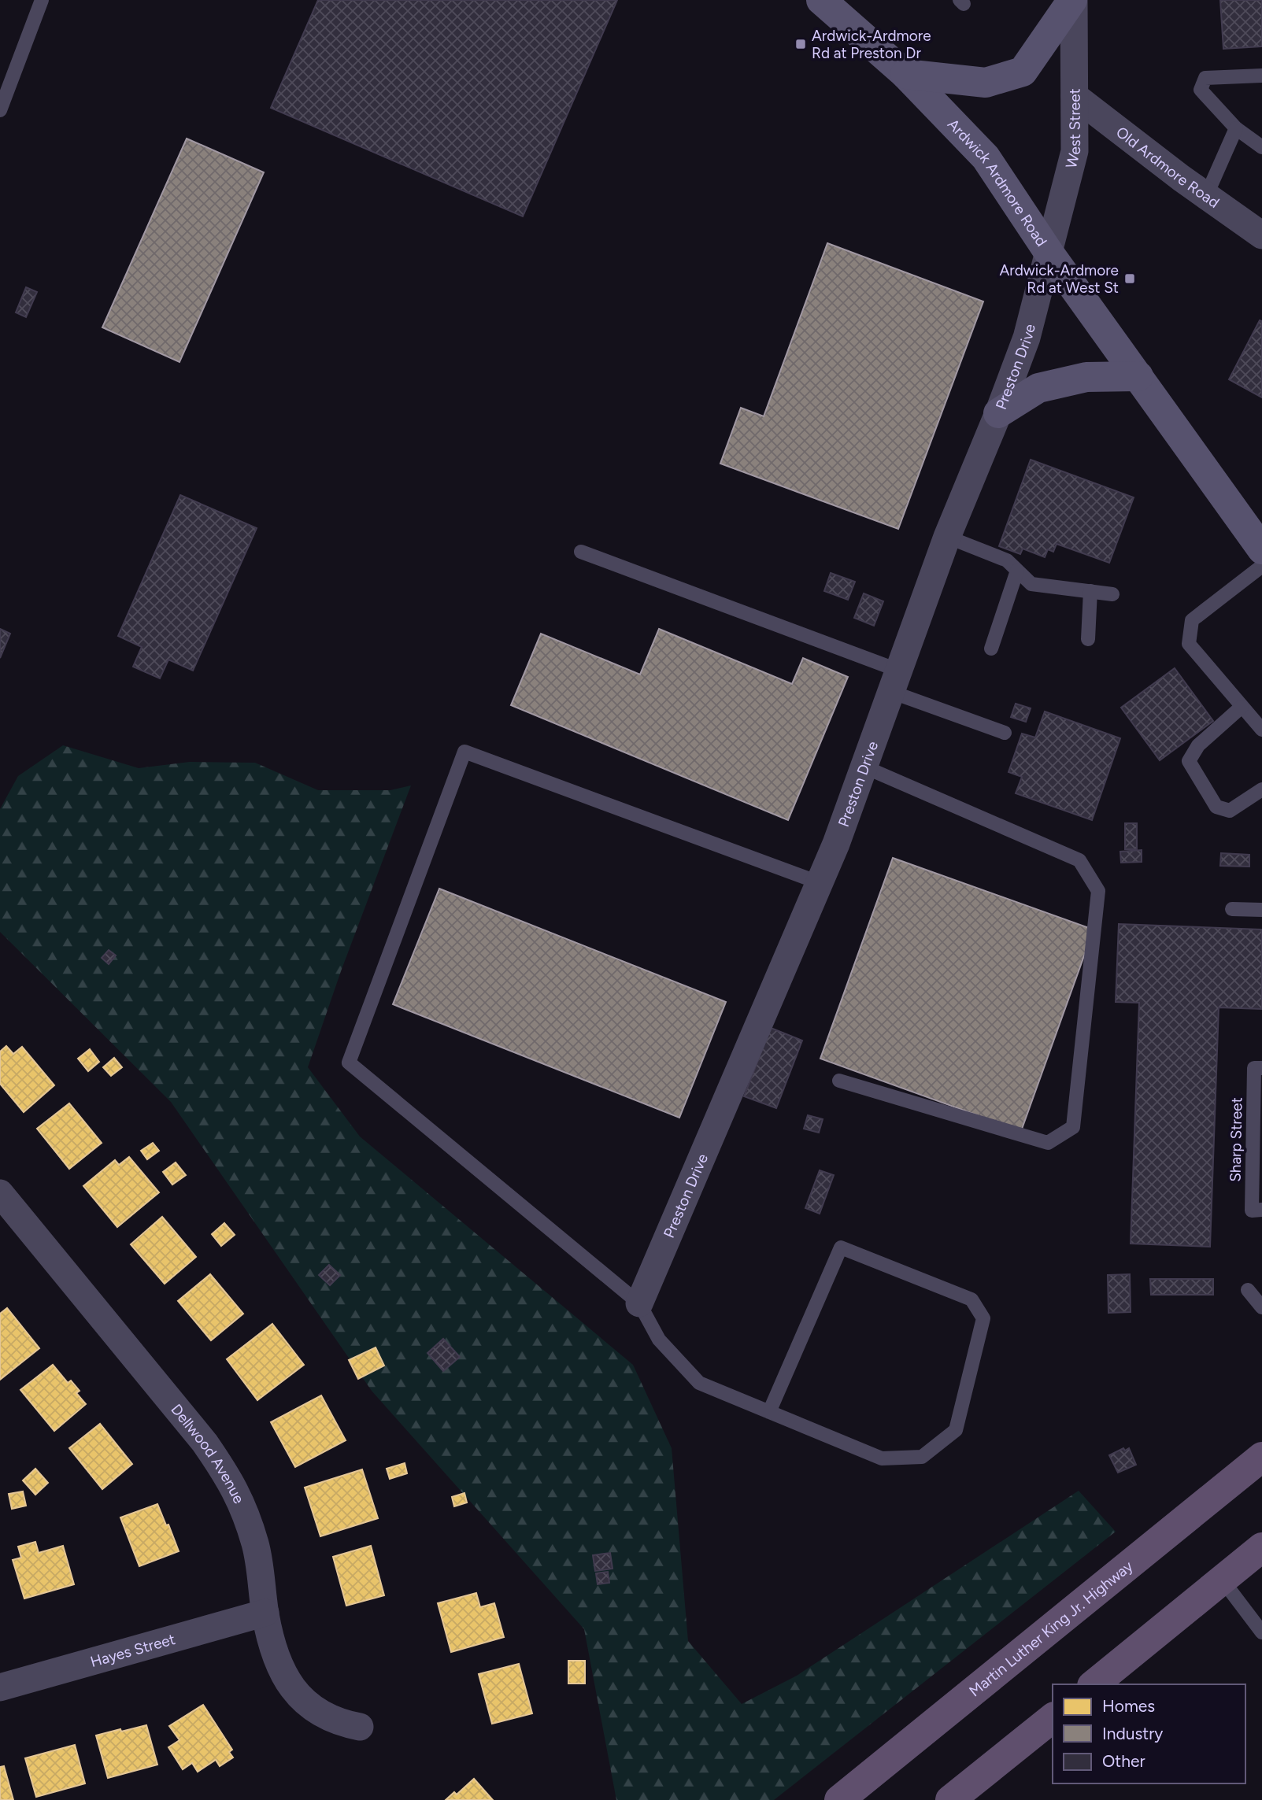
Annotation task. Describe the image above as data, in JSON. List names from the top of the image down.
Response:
{
  "streets": {
    "main road": ["Ardwick Ardmore Road", "Martin Luther King Jr. Highway"],
    "street": [
      "West Street",
      "Old Ardmore Road",
      "Preston Drive",
      "Dellwood Avenue",
      "Hayes Street"
    ],
    "lane": ["Sharp Street"]
  },
  "crossings": [
    ["West Street", "Old Ardmore Road"],
    ["West Street", "Ardwick Ardmore Road"],
    ["West Street", "Preston Drive"],
    ["Ardwick Ardmore Road", "Preston Drive"],
    ["Dellwood Avenue", "Hayes Street"]
  ],
  "places": {
    "transit": ["Ardwick-Ardmore Rd at Preston Dr", "Ardwick-Ardmore Rd at West St"]
  },
  "legend": ["Homes", "Industry", "Other"]
}
